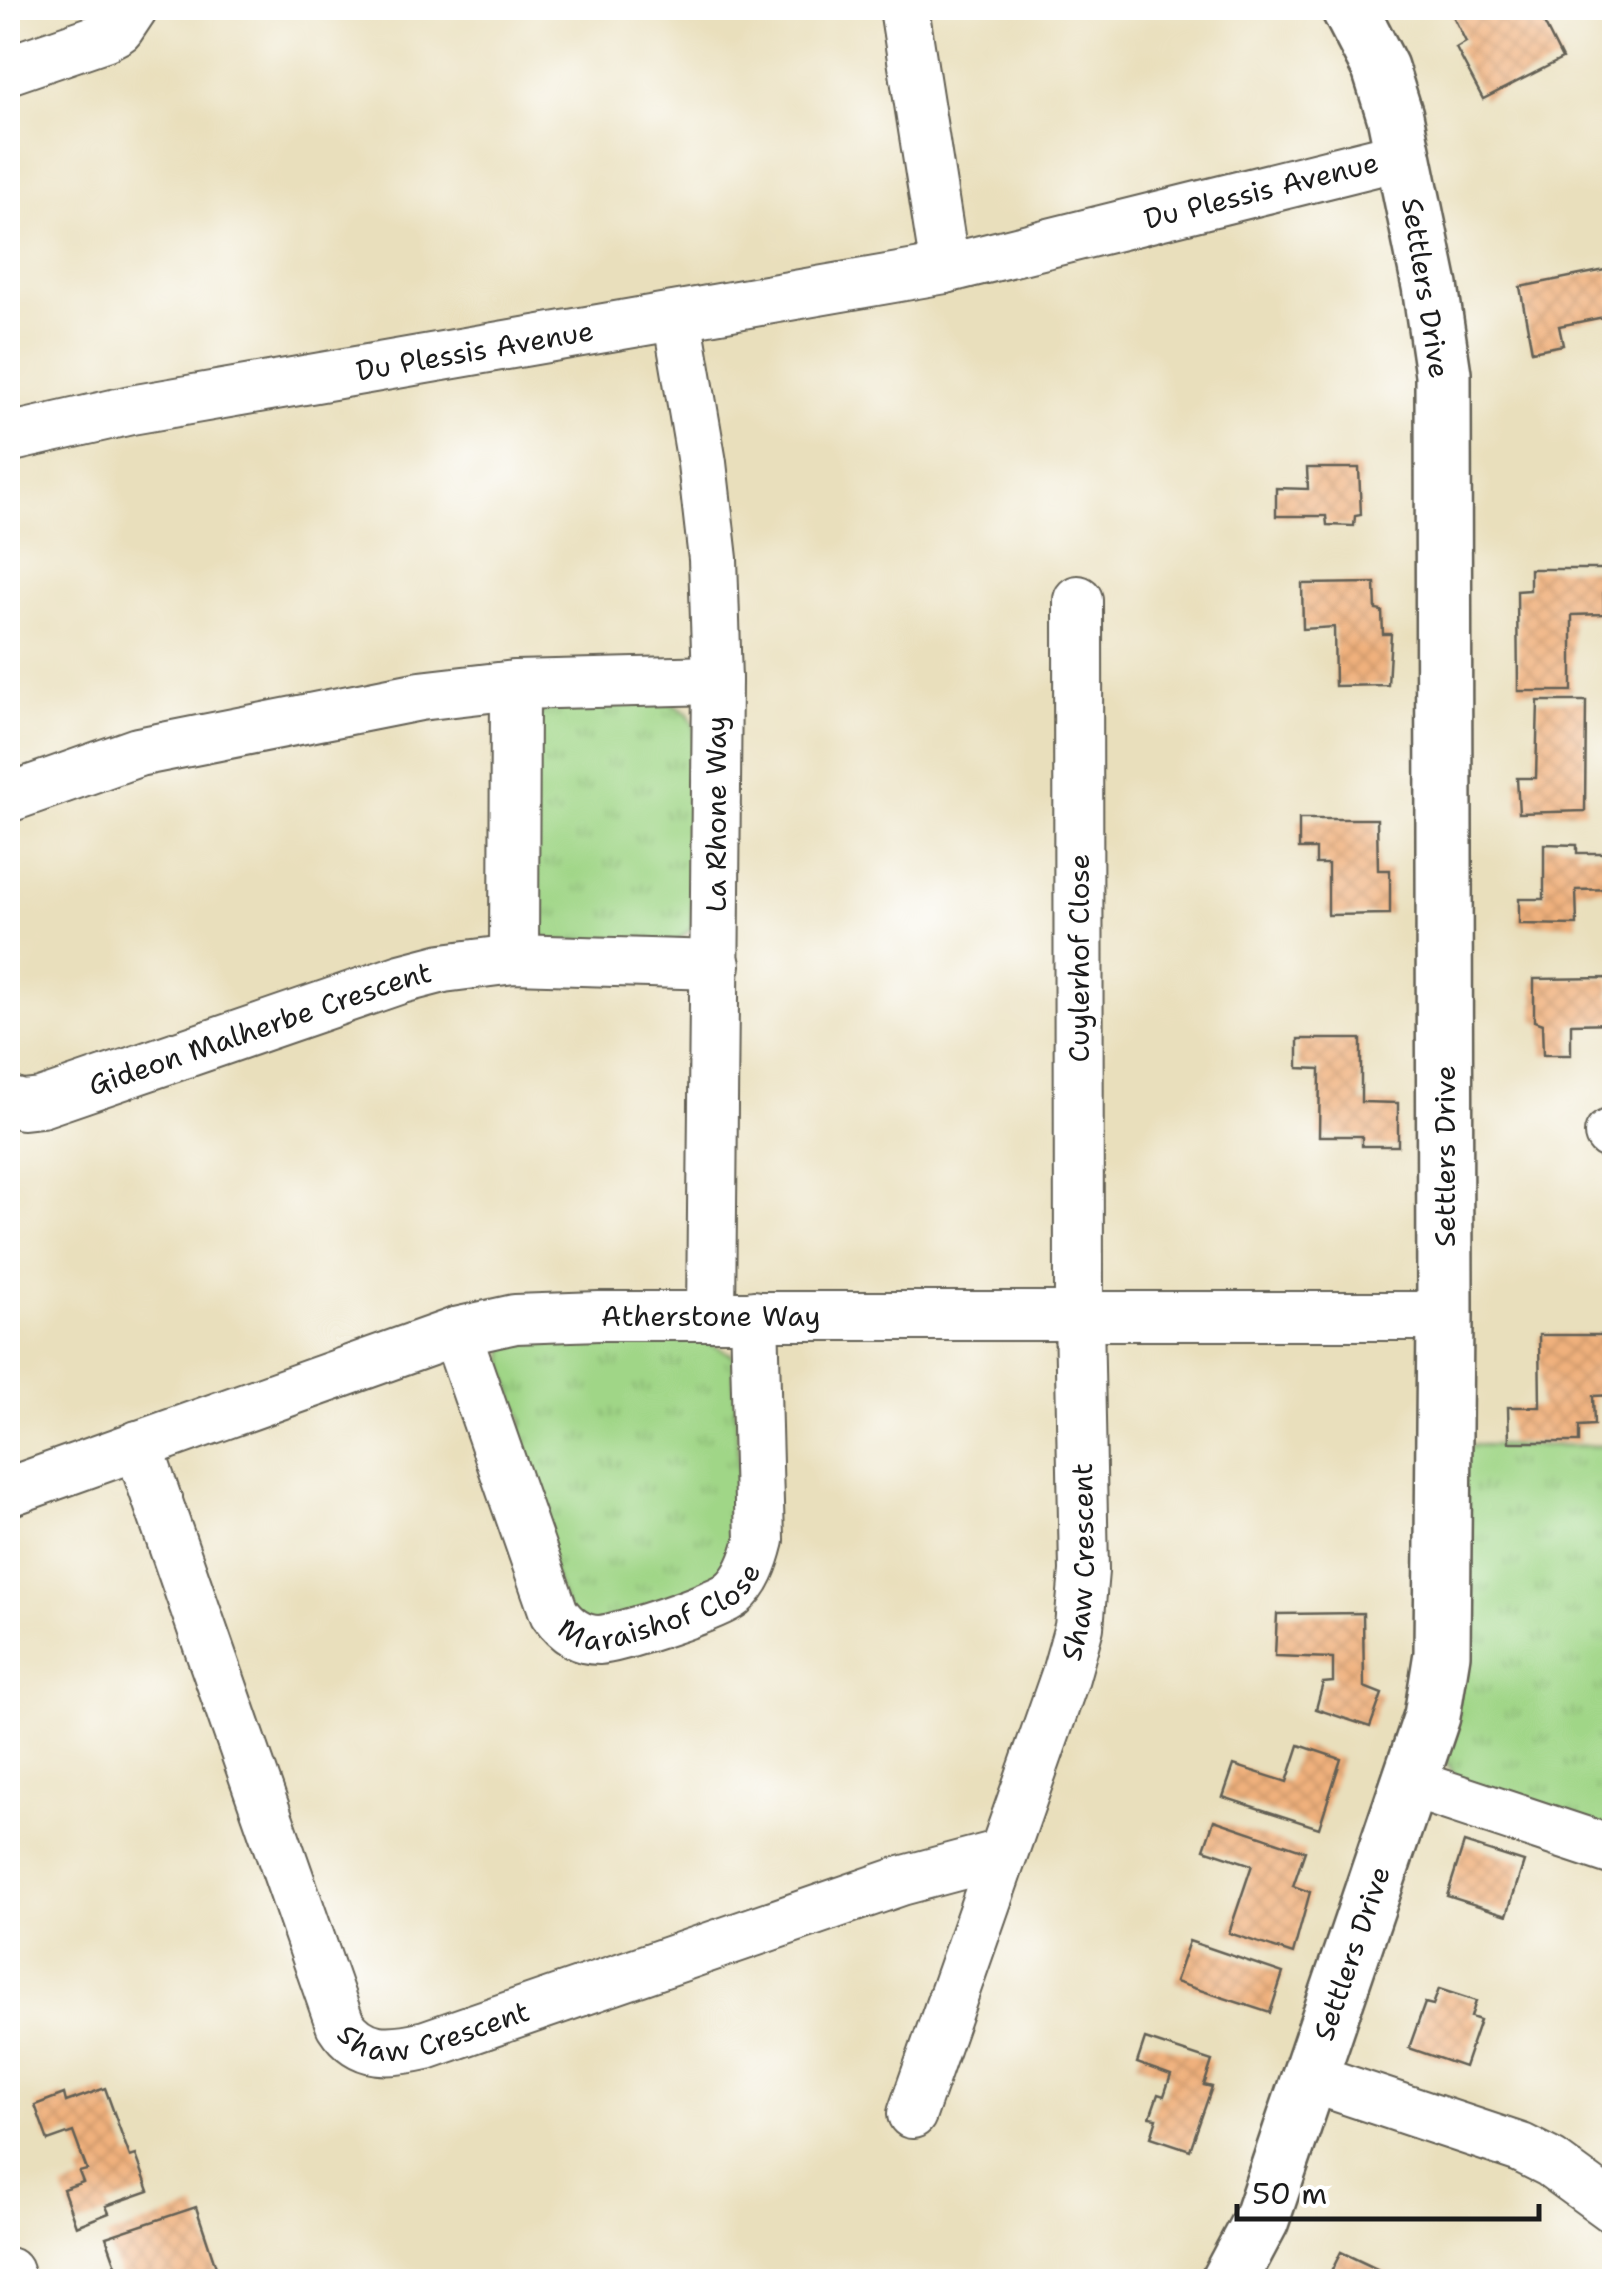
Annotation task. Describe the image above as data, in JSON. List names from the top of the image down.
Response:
{
  "streets": {
    "street": [
      "Du Plessis Avenue",
      "Settlers Drive",
      "La Rhone Way",
      "Cuylerhof Close",
      "Gideon Malherbe Crescent",
      "Atherstone Way",
      "Shaw Crescent",
      "Maraishof Close"
    ]
  },
  "crossings": [
    ["Du Plessis Avenue", "Settlers Drive"],
    ["Du Plessis Avenue", "La Rhone Way"],
    ["Settlers Drive", "Atherstone Way"],
    ["La Rhone Way", "Gideon Malherbe Crescent"],
    ["La Rhone Way", "Atherstone Way"],
    ["La Rhone Way", "Maraishof Close"],
    ["Cuylerhof Close", "Atherstone Way"],
    ["Cuylerhof Close", "Shaw Crescent"],
    ["Atherstone Way", "Shaw Crescent"],
    ["Atherstone Way", "Maraishof Close"]
  ],
  "scale_bar": "50 m"
}
